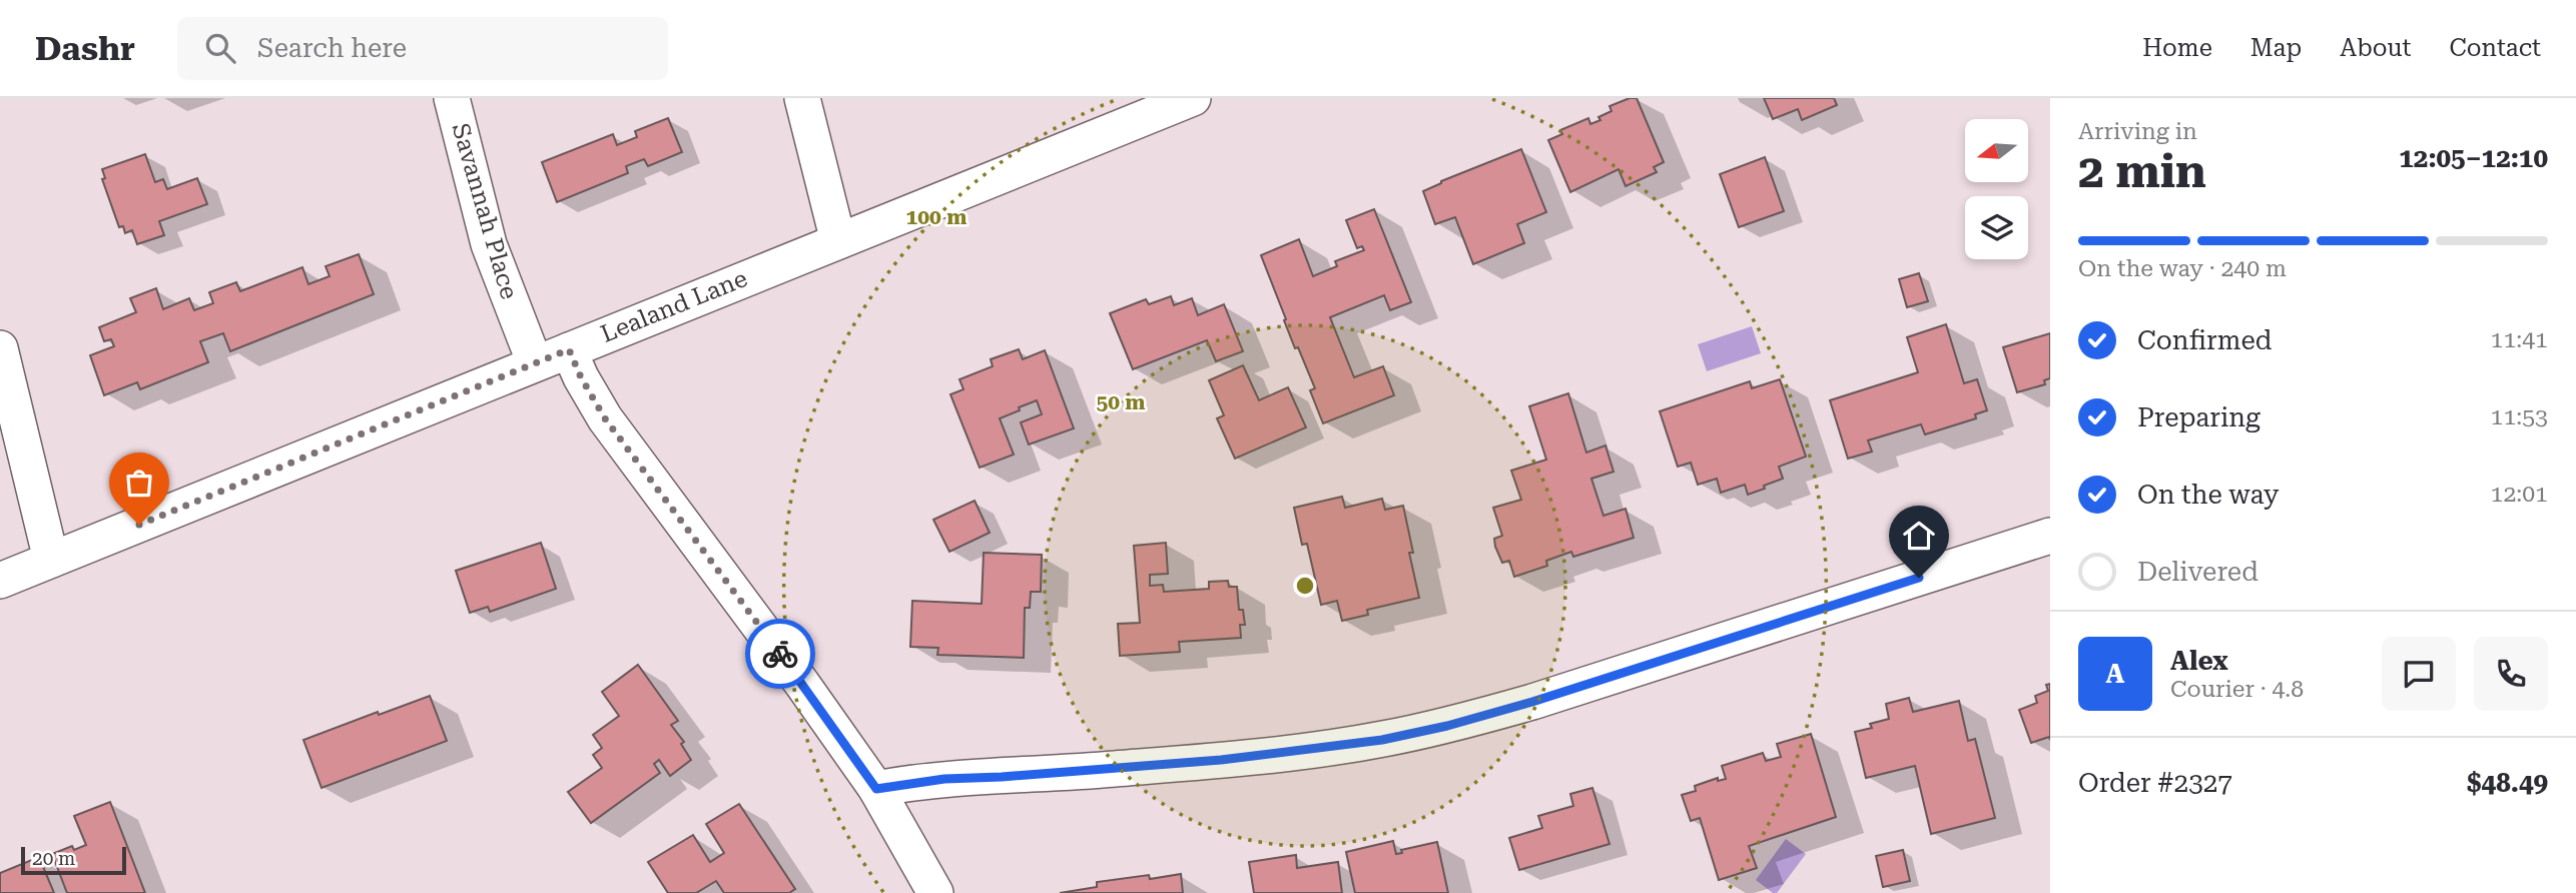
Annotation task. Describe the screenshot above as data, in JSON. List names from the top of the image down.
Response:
{
  "streets": {
    "street": ["Savannah Place", "Lealand Lane"]
  },
  "crossings": [
    ["Savannah Place", "Lealand Lane"]
  ],
  "scale_bar": "20 m",
  "north": "left",
  "page": {
    "header": "Dashr",
    "search": "Search here",
    "nav": [
      "Home",
      "Map",
      "About",
      "Contact"
    ],
    "heading": ["2 min", "Arriving in", "12:05–12:10"],
    "panel": [
      "Alex",
      "Courier · 4.8",
      "Order #2327",
      "$48.49"
    ],
    "bar": "On the way · 240 m",
    "list": [
      ["Confirmed", "11:41"],
      ["Preparing", "11:53"],
      ["On the way", "12:01"],
      "Delivered"
    ],
    "round": "A",
    "scale": "20 m"
  },
  "rings": ["100 m", "50 m"]
}
